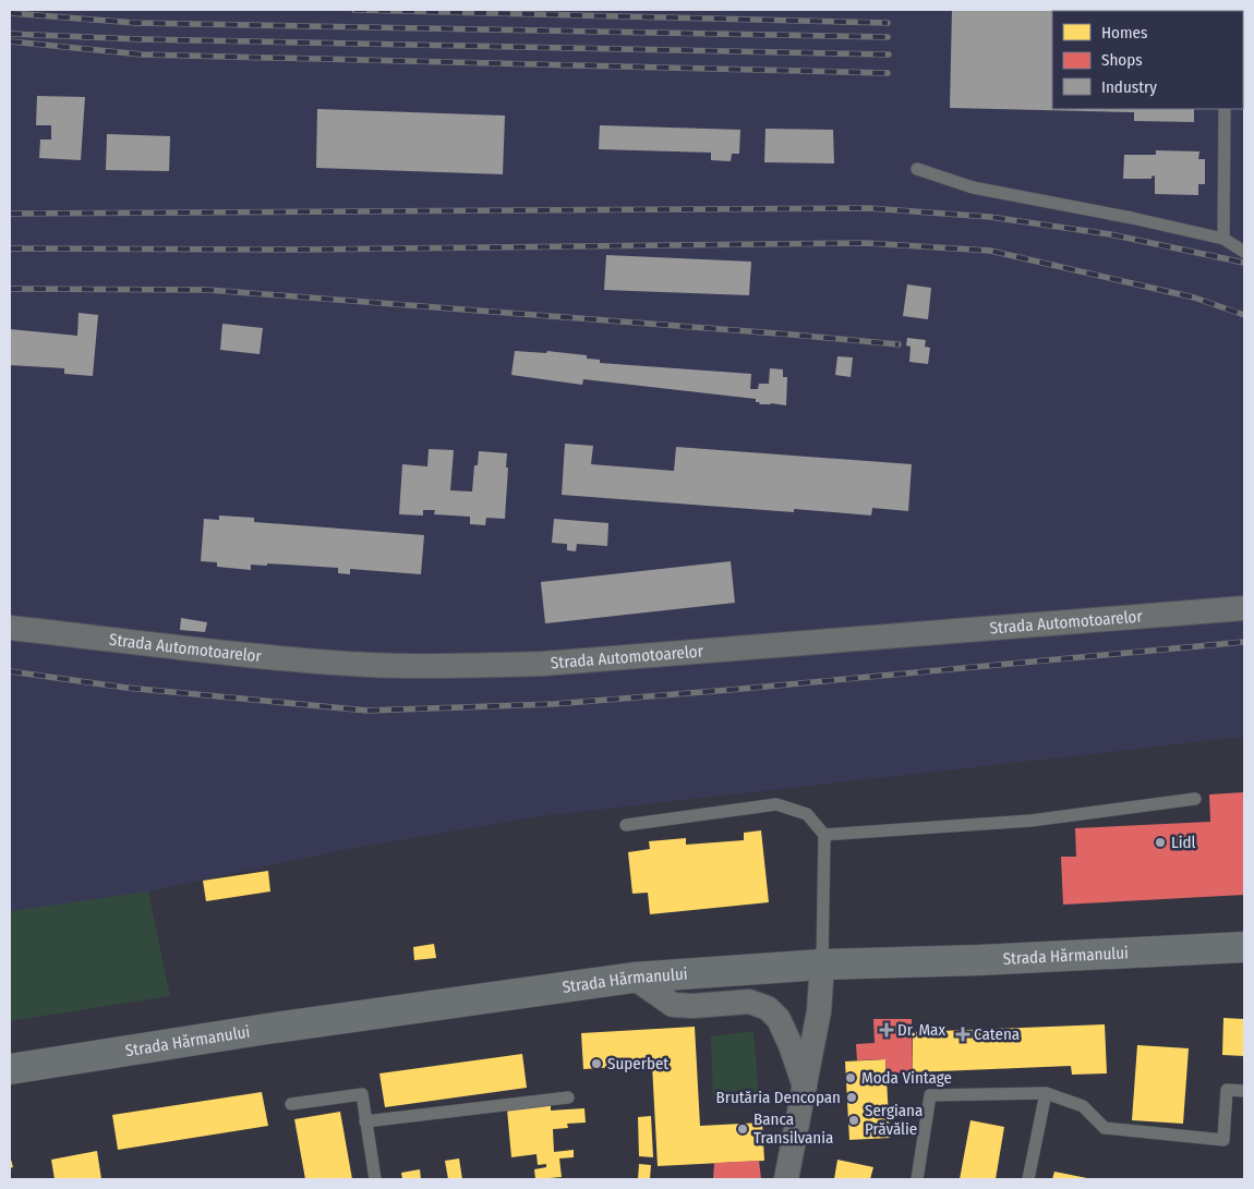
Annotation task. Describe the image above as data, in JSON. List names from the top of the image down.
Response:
{
  "streets": {
    "main road": ["Strada Hărmanului"],
    "street": ["Strada Automotoarelor"]
  },
  "places": {
    "other": [
      "Lidl",
      "Superbet",
      "Moda Vintage",
      "Brutăria Dencopan",
      "Sergiana Prăvălie",
      "Banca Transilvania"
    ],
    "health": ["Dr. Max", "Catena"]
  },
  "legend": ["Homes", "Shops", "Industry"]
}
